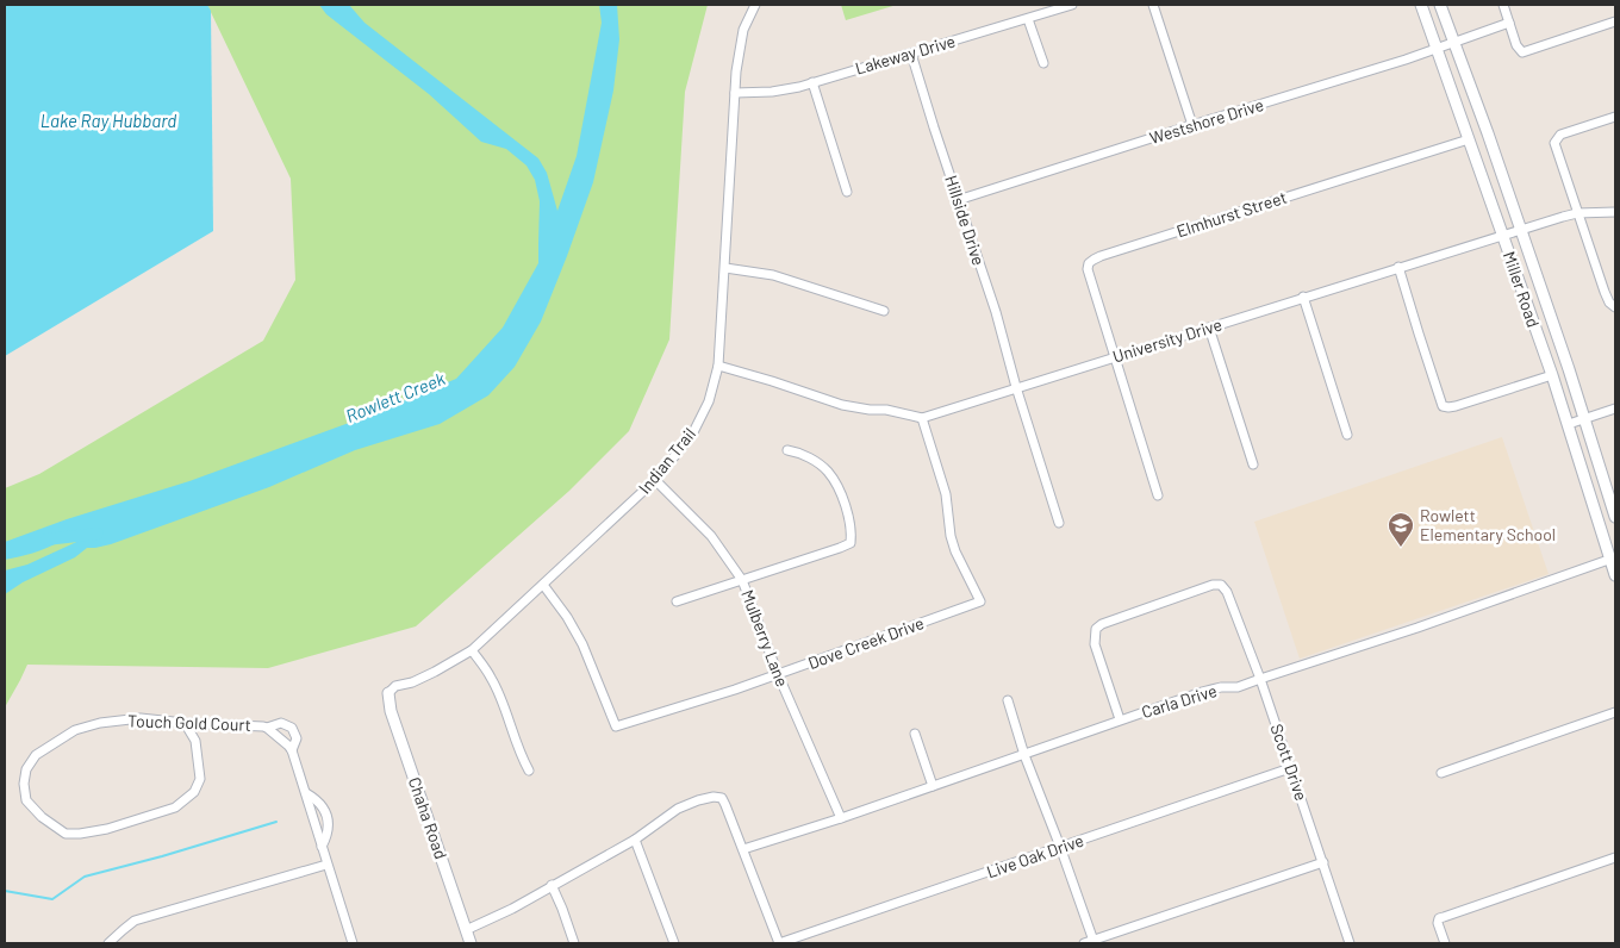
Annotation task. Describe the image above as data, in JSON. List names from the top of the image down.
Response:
{
  "streets": {
    "main road": ["Miller Road", "Chaha Road"],
    "street": [
      "Lakeway Drive",
      "Westshore Drive",
      "Elmhurst Street",
      "Hillside Drive",
      "University Drive",
      "Indian Trail",
      "Mulberry Lane",
      "Dove Creek Drive",
      "Carla Drive",
      "Touch Gold Court",
      "Scott Drive",
      "Live Oak Drive"
    ]
  },
  "crossings": [
    ["Lakeway Drive", "Hillside Drive"],
    ["Lakeway Drive", "Indian Trail"],
    ["Westshore Drive", "Hillside Drive"],
    ["Westshore Drive", "Miller Road"],
    ["Elmhurst Street", "Miller Road"],
    ["Elmhurst Street", "University Drive"],
    ["Hillside Drive", "University Drive"],
    ["Miller Road", "University Drive"],
    ["Miller Road", "Carla Drive"],
    ["University Drive", "Indian Trail"],
    ["University Drive", "Dove Creek Drive"],
    ["Indian Trail", "Mulberry Lane"],
    ["Indian Trail", "Dove Creek Drive"],
    ["Indian Trail", "Chaha Road"],
    ["Mulberry Lane", "Dove Creek Drive"],
    ["Mulberry Lane", "Carla Drive"],
    ["Carla Drive", "Scott Drive"],
    ["Scott Drive", "Live Oak Drive"]
  ],
  "water": ["Lake Ray Hubbard", "Rowlett Creek"],
  "places": {
    "school or university": ["Rowlett Elementary School"]
  }
}
